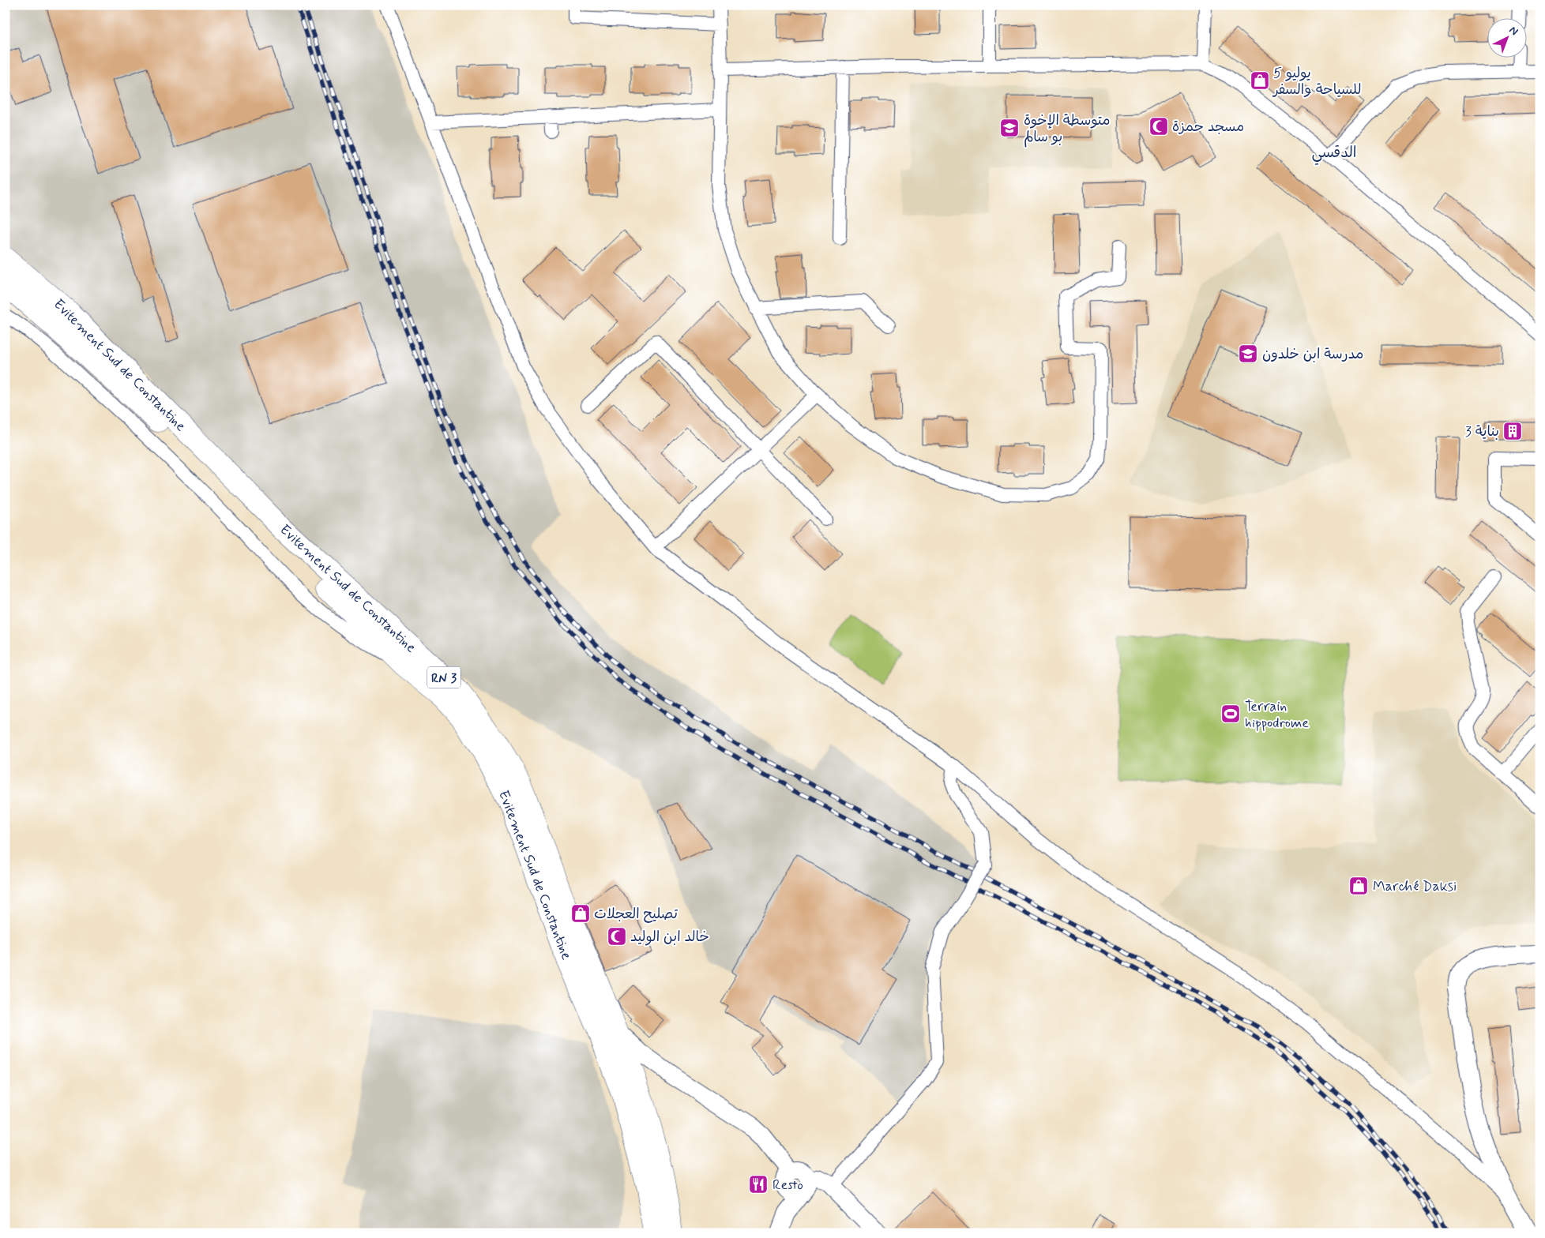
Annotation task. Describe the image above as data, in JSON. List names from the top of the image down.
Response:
{
  "streets": {
    "highway": ["Evitement Sud de Constantine", "RN 3"]
  },
  "districts": ["الدقسي"],
  "places": {
    "shop": ["5 يوليو للسياحة والسفر", "Marché Daksi", "تصليح العجلات"],
    "mosque": ["مسجد حمزة", "خالد ابن الوليد"],
    "school or university": ["متوسطة الإخوة بو سالم", "مدرسة ابن خلدون"],
    "building": ["بناية 3"],
    "sports": ["Terrain hippodrome"],
    "restaurant": ["Resto"]
  },
  "north": "top right"
}
